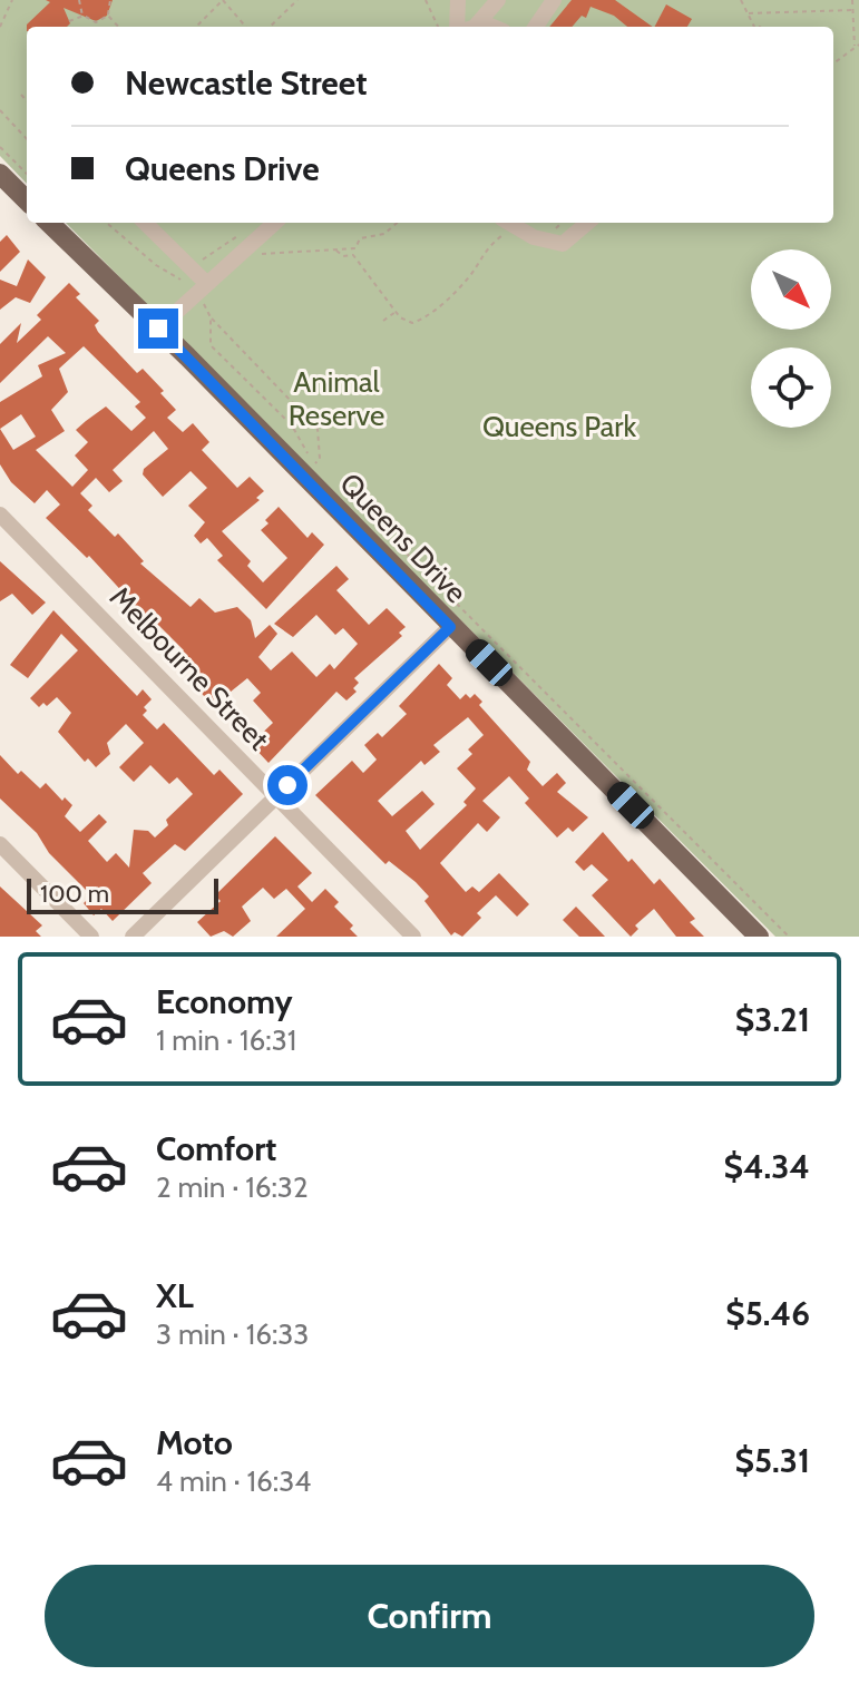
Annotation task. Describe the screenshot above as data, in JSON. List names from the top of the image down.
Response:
{
  "streets": {
    "main road": ["Queens Drive"],
    "street": ["Melbourne Street"]
  },
  "parks": ["Animal Reserve", "Queens Park"],
  "scale_bar": "100 m",
  "north": "bottom right",
  "page": {
    "banner": ["Newcastle Street", "Queens Drive"],
    "scale": "100 m",
    "list": [
      {
        "name": "Economy",
        "note": "1 min · 16:31",
        "value": "$3.21"
      },
      {
        "name": "Comfort",
        "note": "2 min · 16:32",
        "value": "$4.34"
      },
      {
        "name": "XL",
        "note": "3 min · 16:33",
        "value": "$5.46"
      },
      {
        "name": "Moto",
        "note": "4 min · 16:34",
        "value": "$5.31"
      }
    ],
    "buttons": "Confirm"
  }
}
